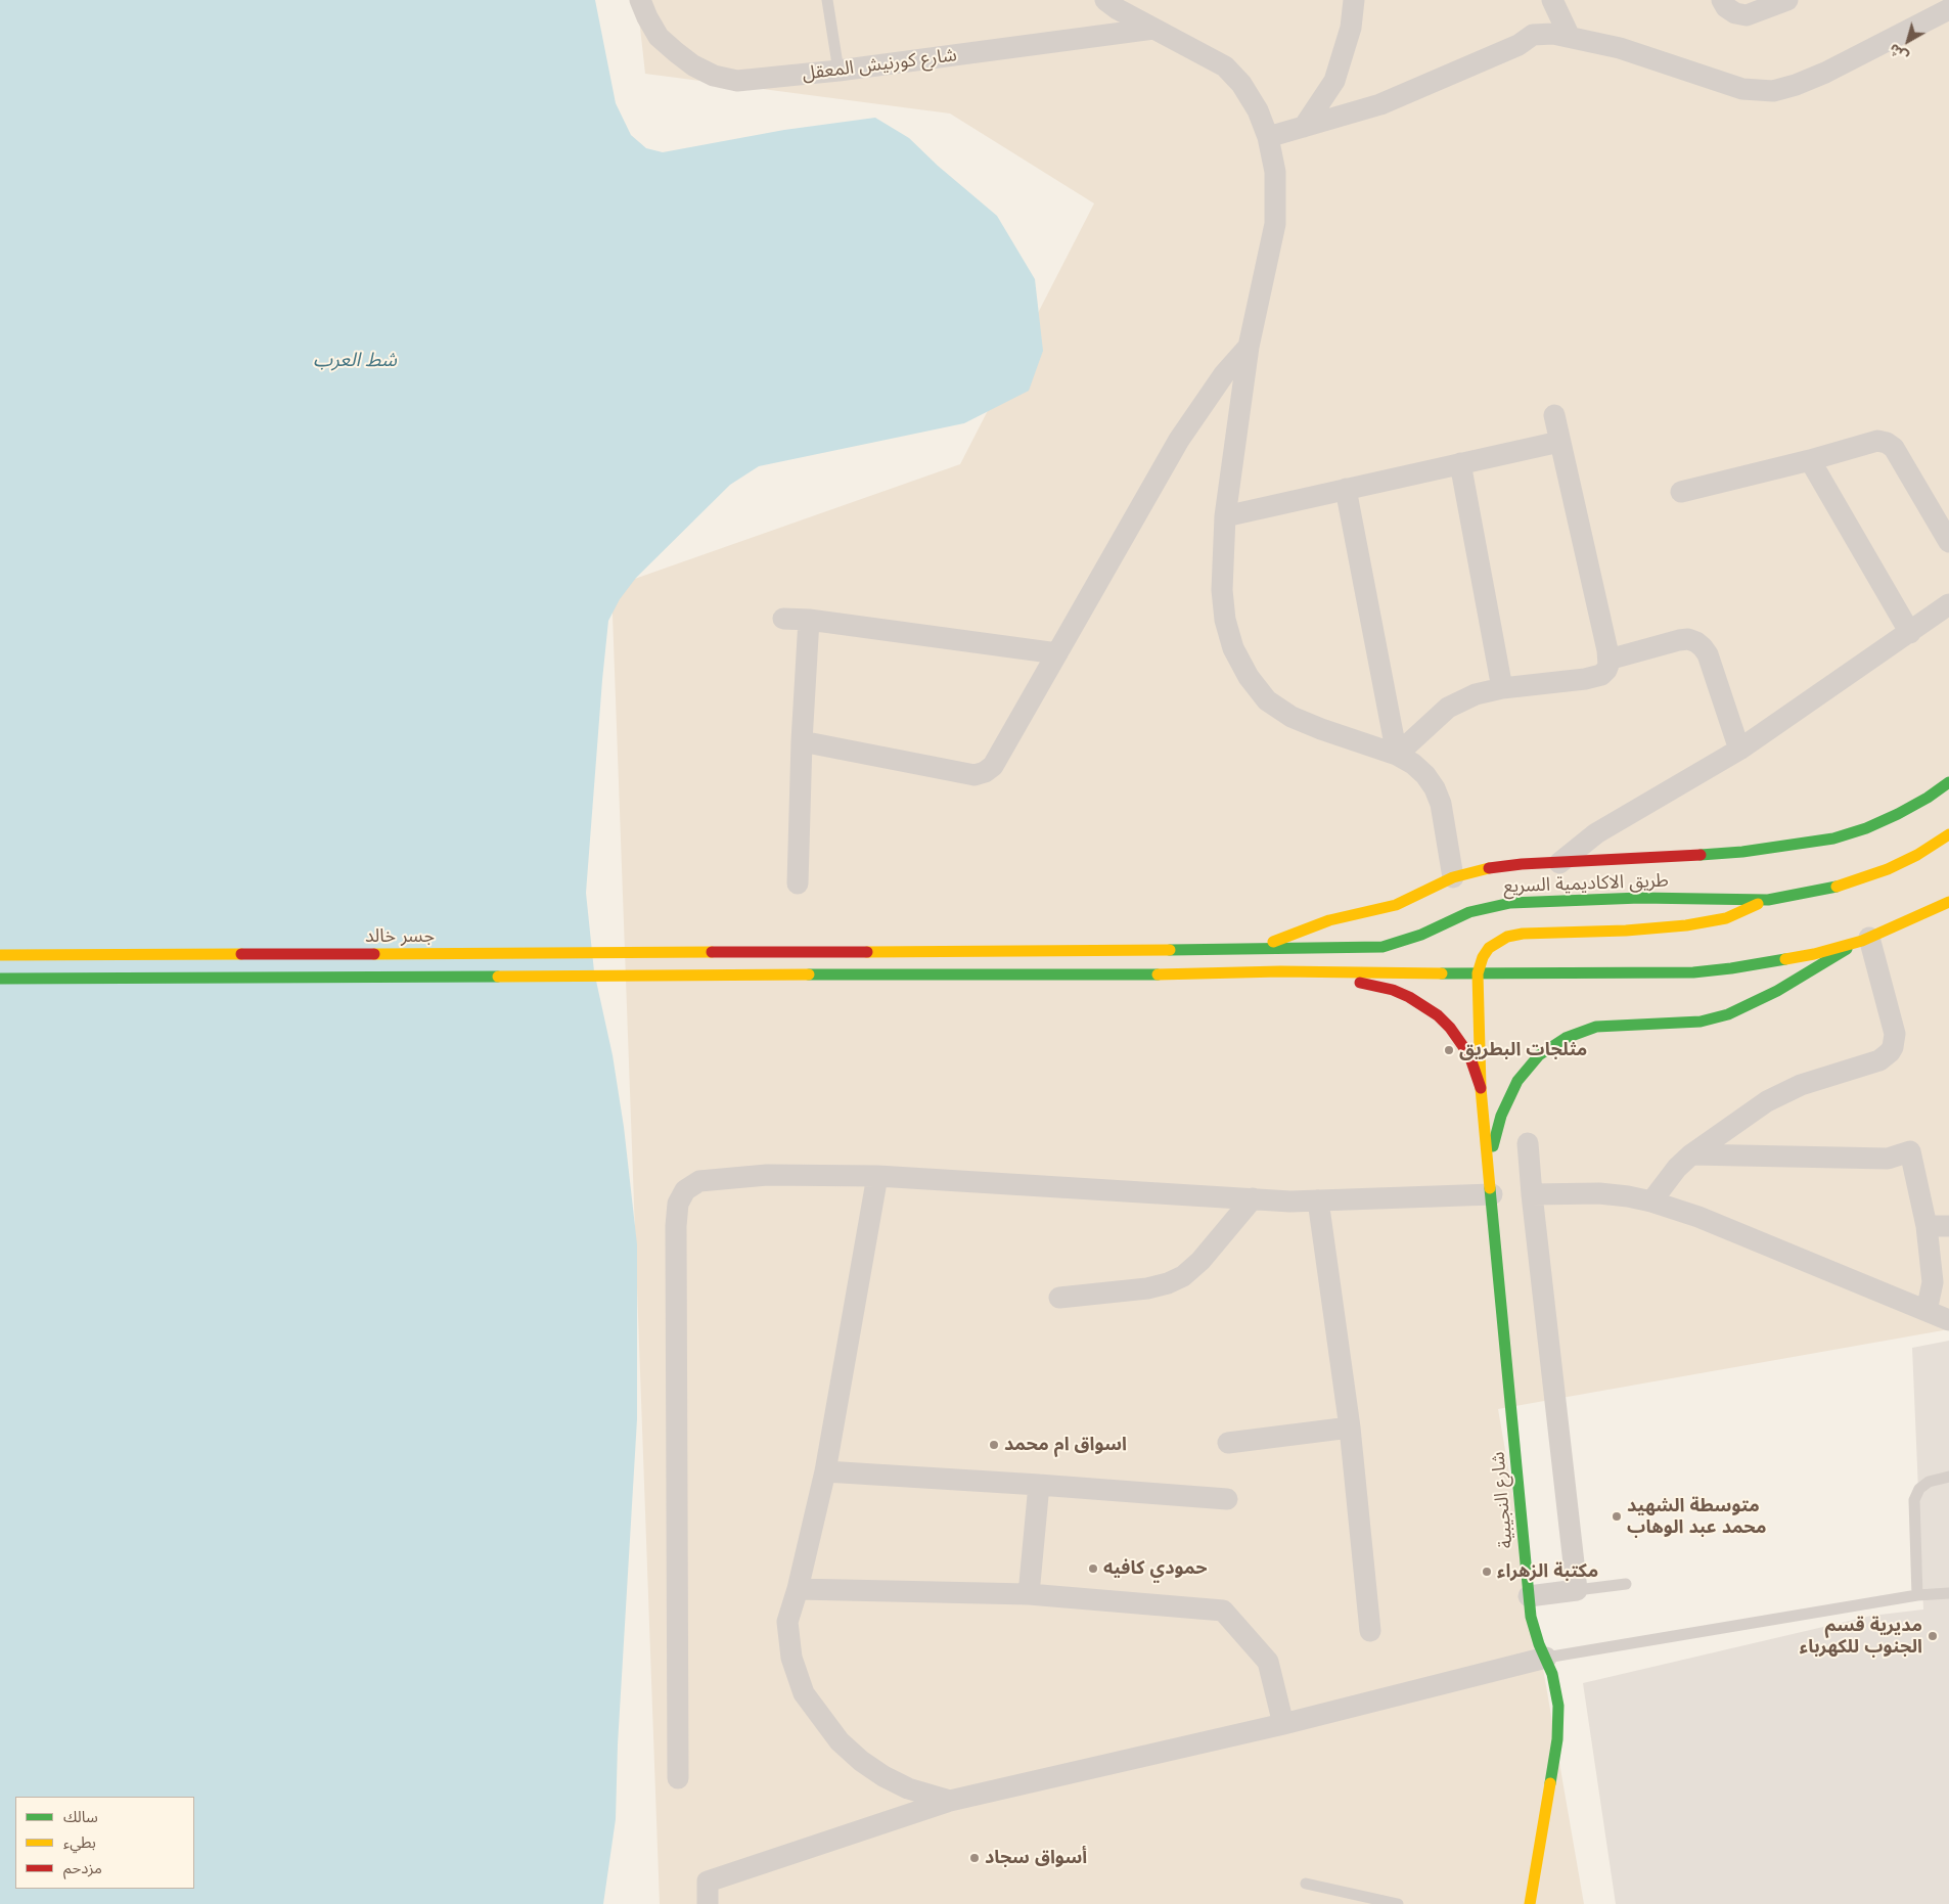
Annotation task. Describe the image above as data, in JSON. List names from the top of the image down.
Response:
{
  "streets": {
    "main road": ["طريق الاكاديمية السريع", "جسر خالد", "شارع النجيبية"],
    "street": ["شارع كورنيش المعقل"]
  },
  "crossings": [
    ["طريق الاكاديمية السريع", "جسر خالد"]
  ],
  "water": ["شط العرب"],
  "places": [
    "مثلجات البطريق",
    "اسواق ام محمد",
    "متوسطة الشهيد محمد عبد الوهاب",
    "حمودي كافيه",
    "مكتبة الزهراء",
    "مديرية قسم الجنوب للكهرباء",
    "أسواق سجاد"
  ],
  "legend": ["سالك", "بطيء", "مزدحم"],
  "north": "bottom left"
}
